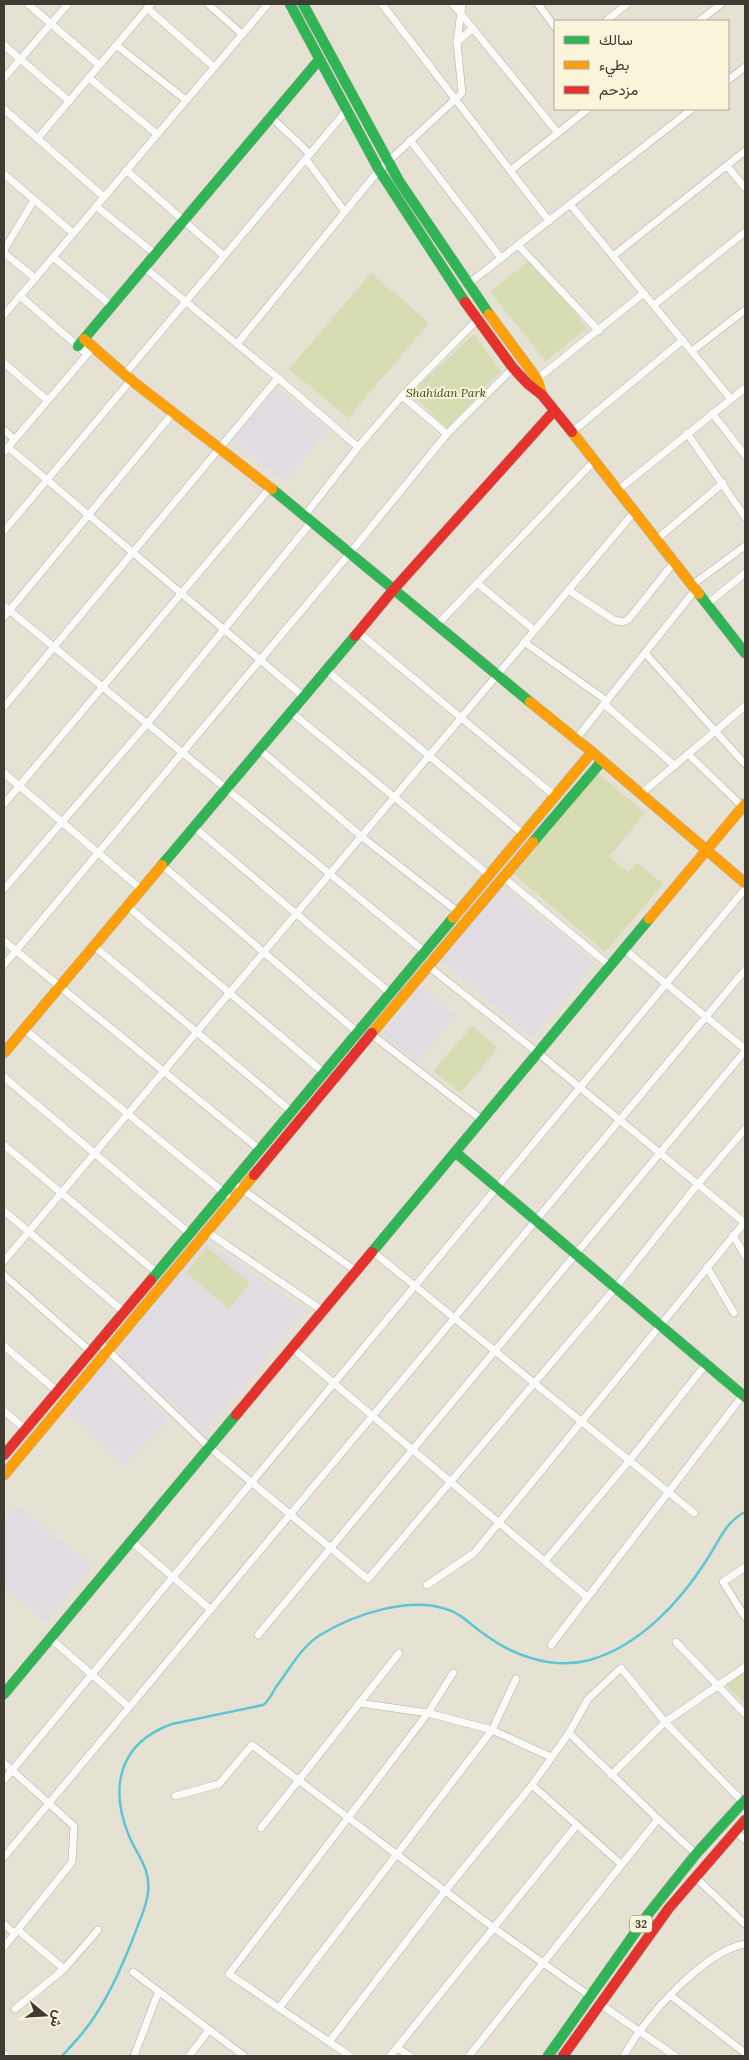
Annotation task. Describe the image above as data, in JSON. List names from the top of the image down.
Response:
{
  "streets": {
    "street": ["32"]
  },
  "parks": ["Shahidan Park"],
  "legend": ["سالك", "بطيء", "مزدحم"],
  "north": "right"
}
